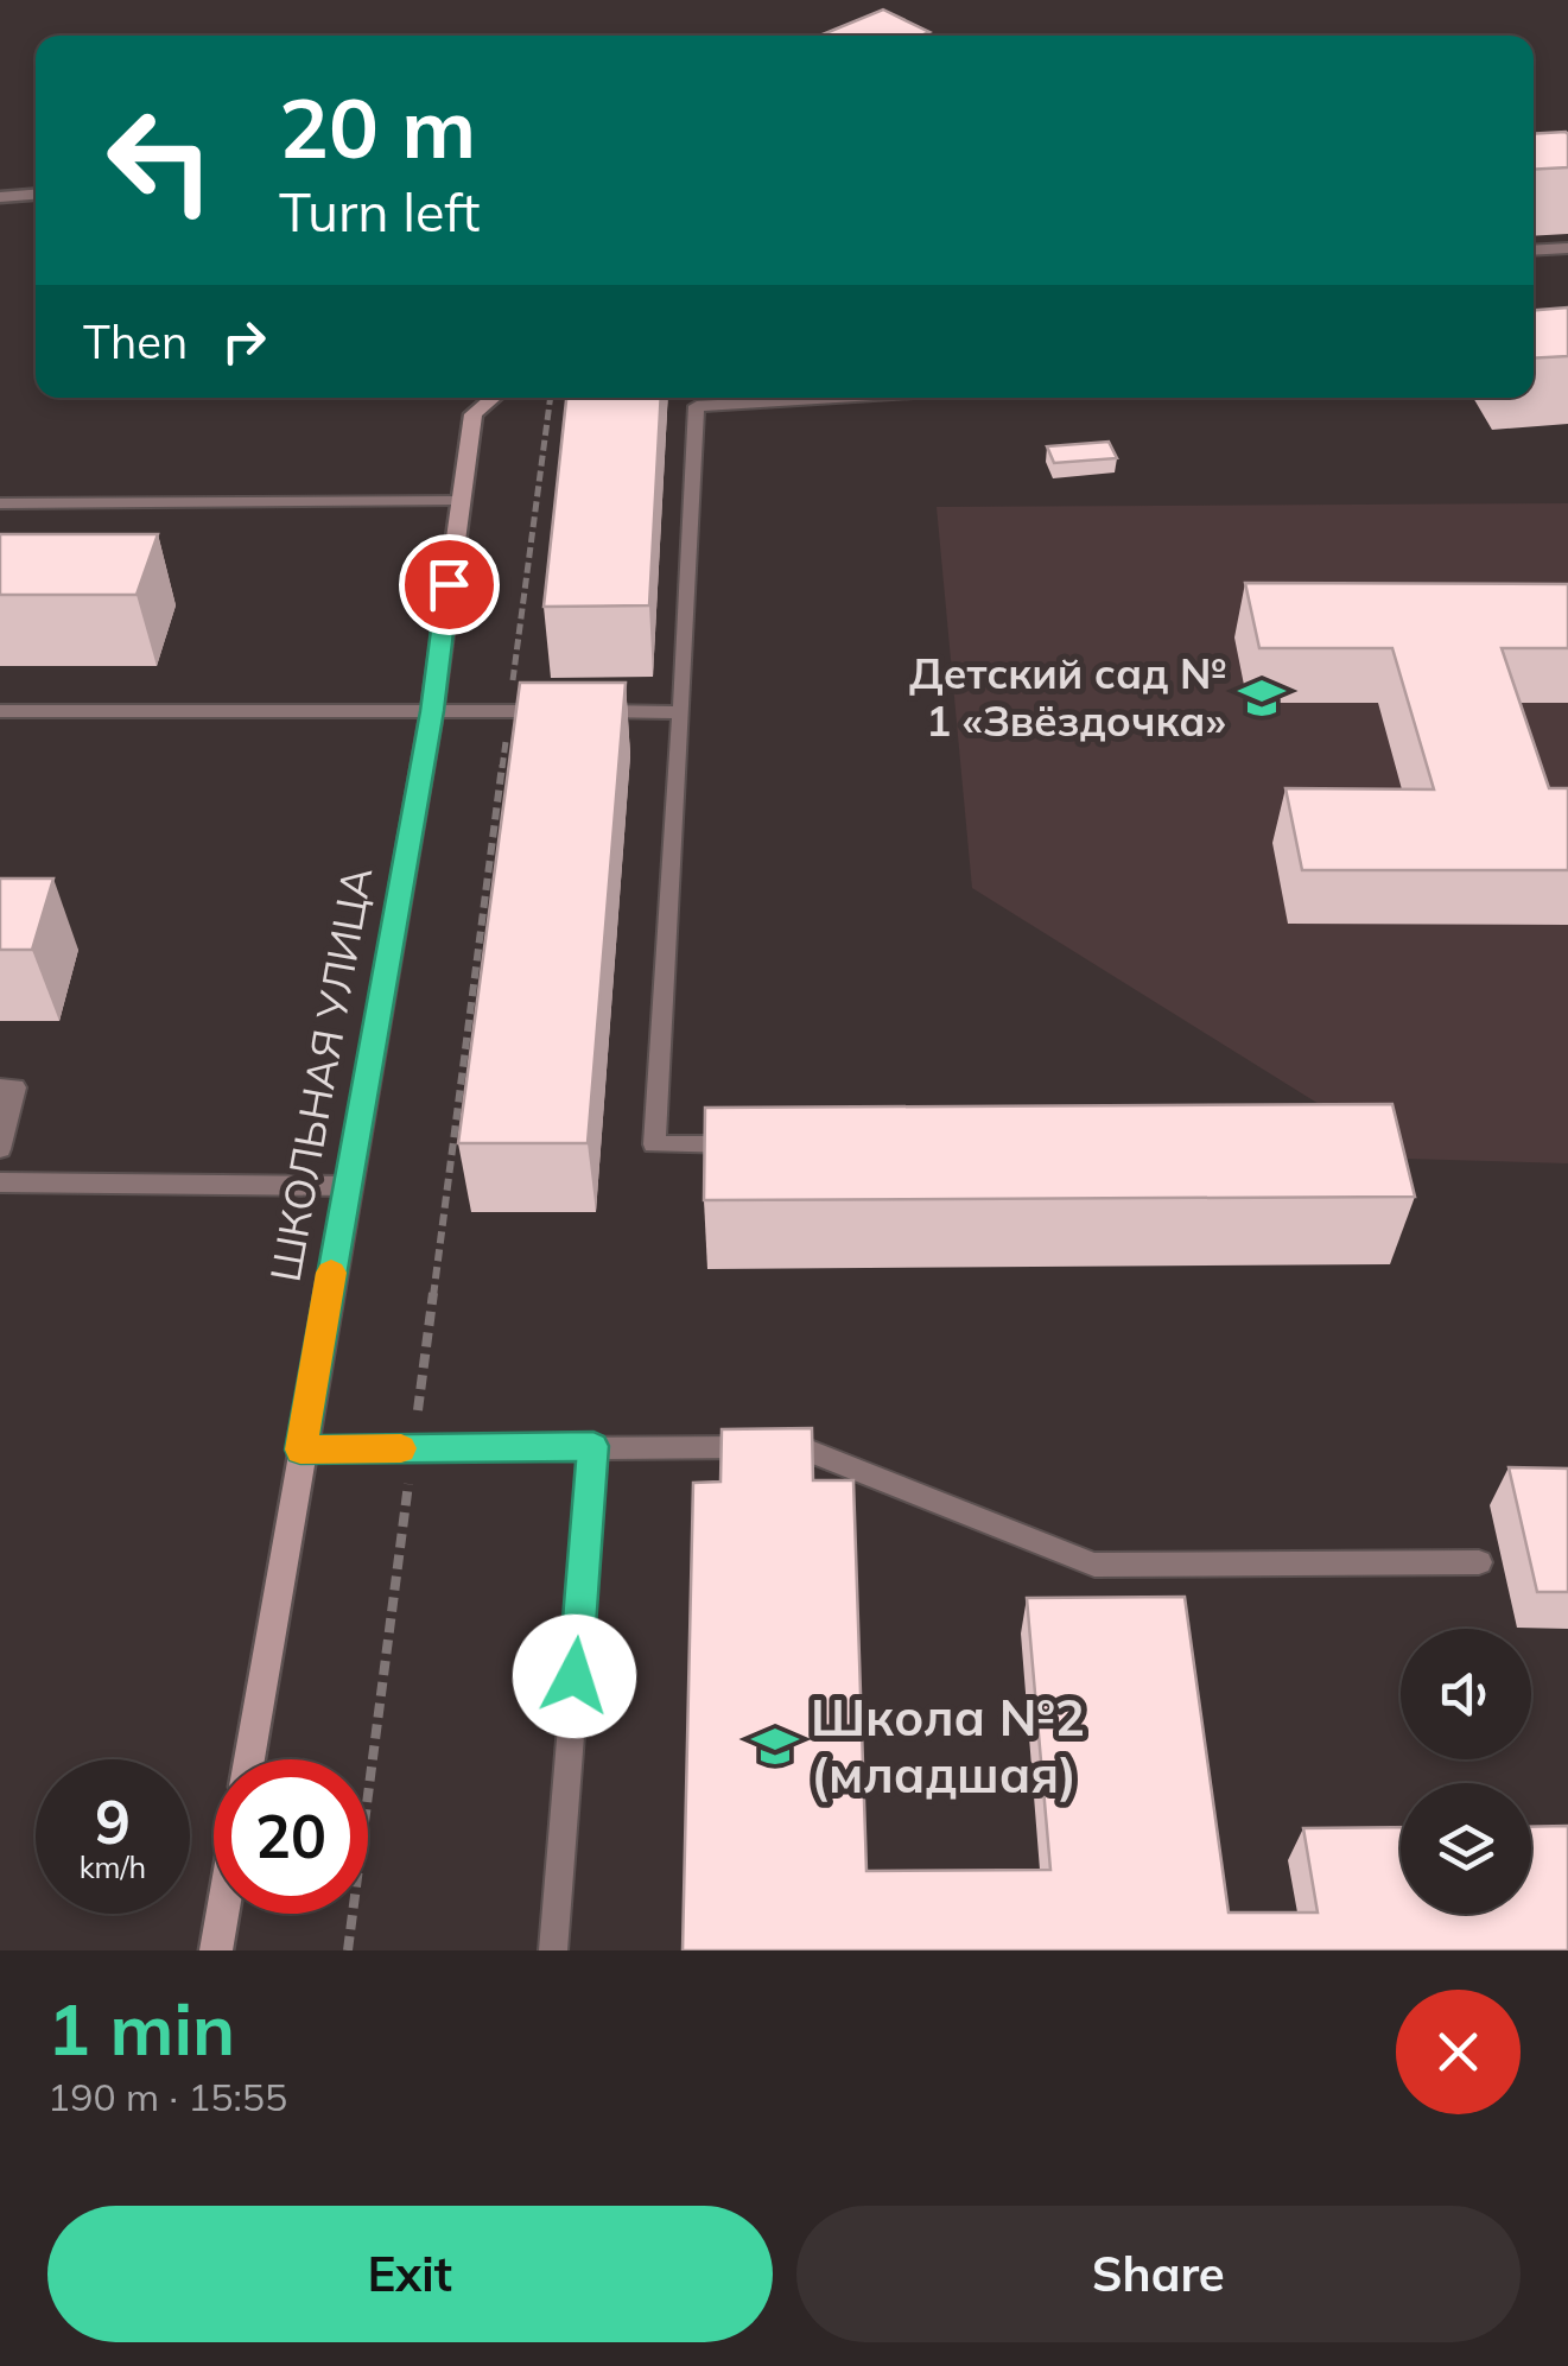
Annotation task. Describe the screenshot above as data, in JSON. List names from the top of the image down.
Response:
{
  "streets": {
    "street": ["ШКОЛЬНАЯ УЛИЦА"]
  },
  "places": {
    "school or university": ["Детский сад № 1 «Звёздочка»", "Школа №2 (младшая)"]
  },
  "page": {
    "turn": ["20 m", "Turn left"],
    "then": "Then",
    "speed": "9 km/h",
    "limit": "20",
    "heading": ["1 min", "190 m · 15:55"],
    "buttons": ["Exit", "Share"]
  }
}
